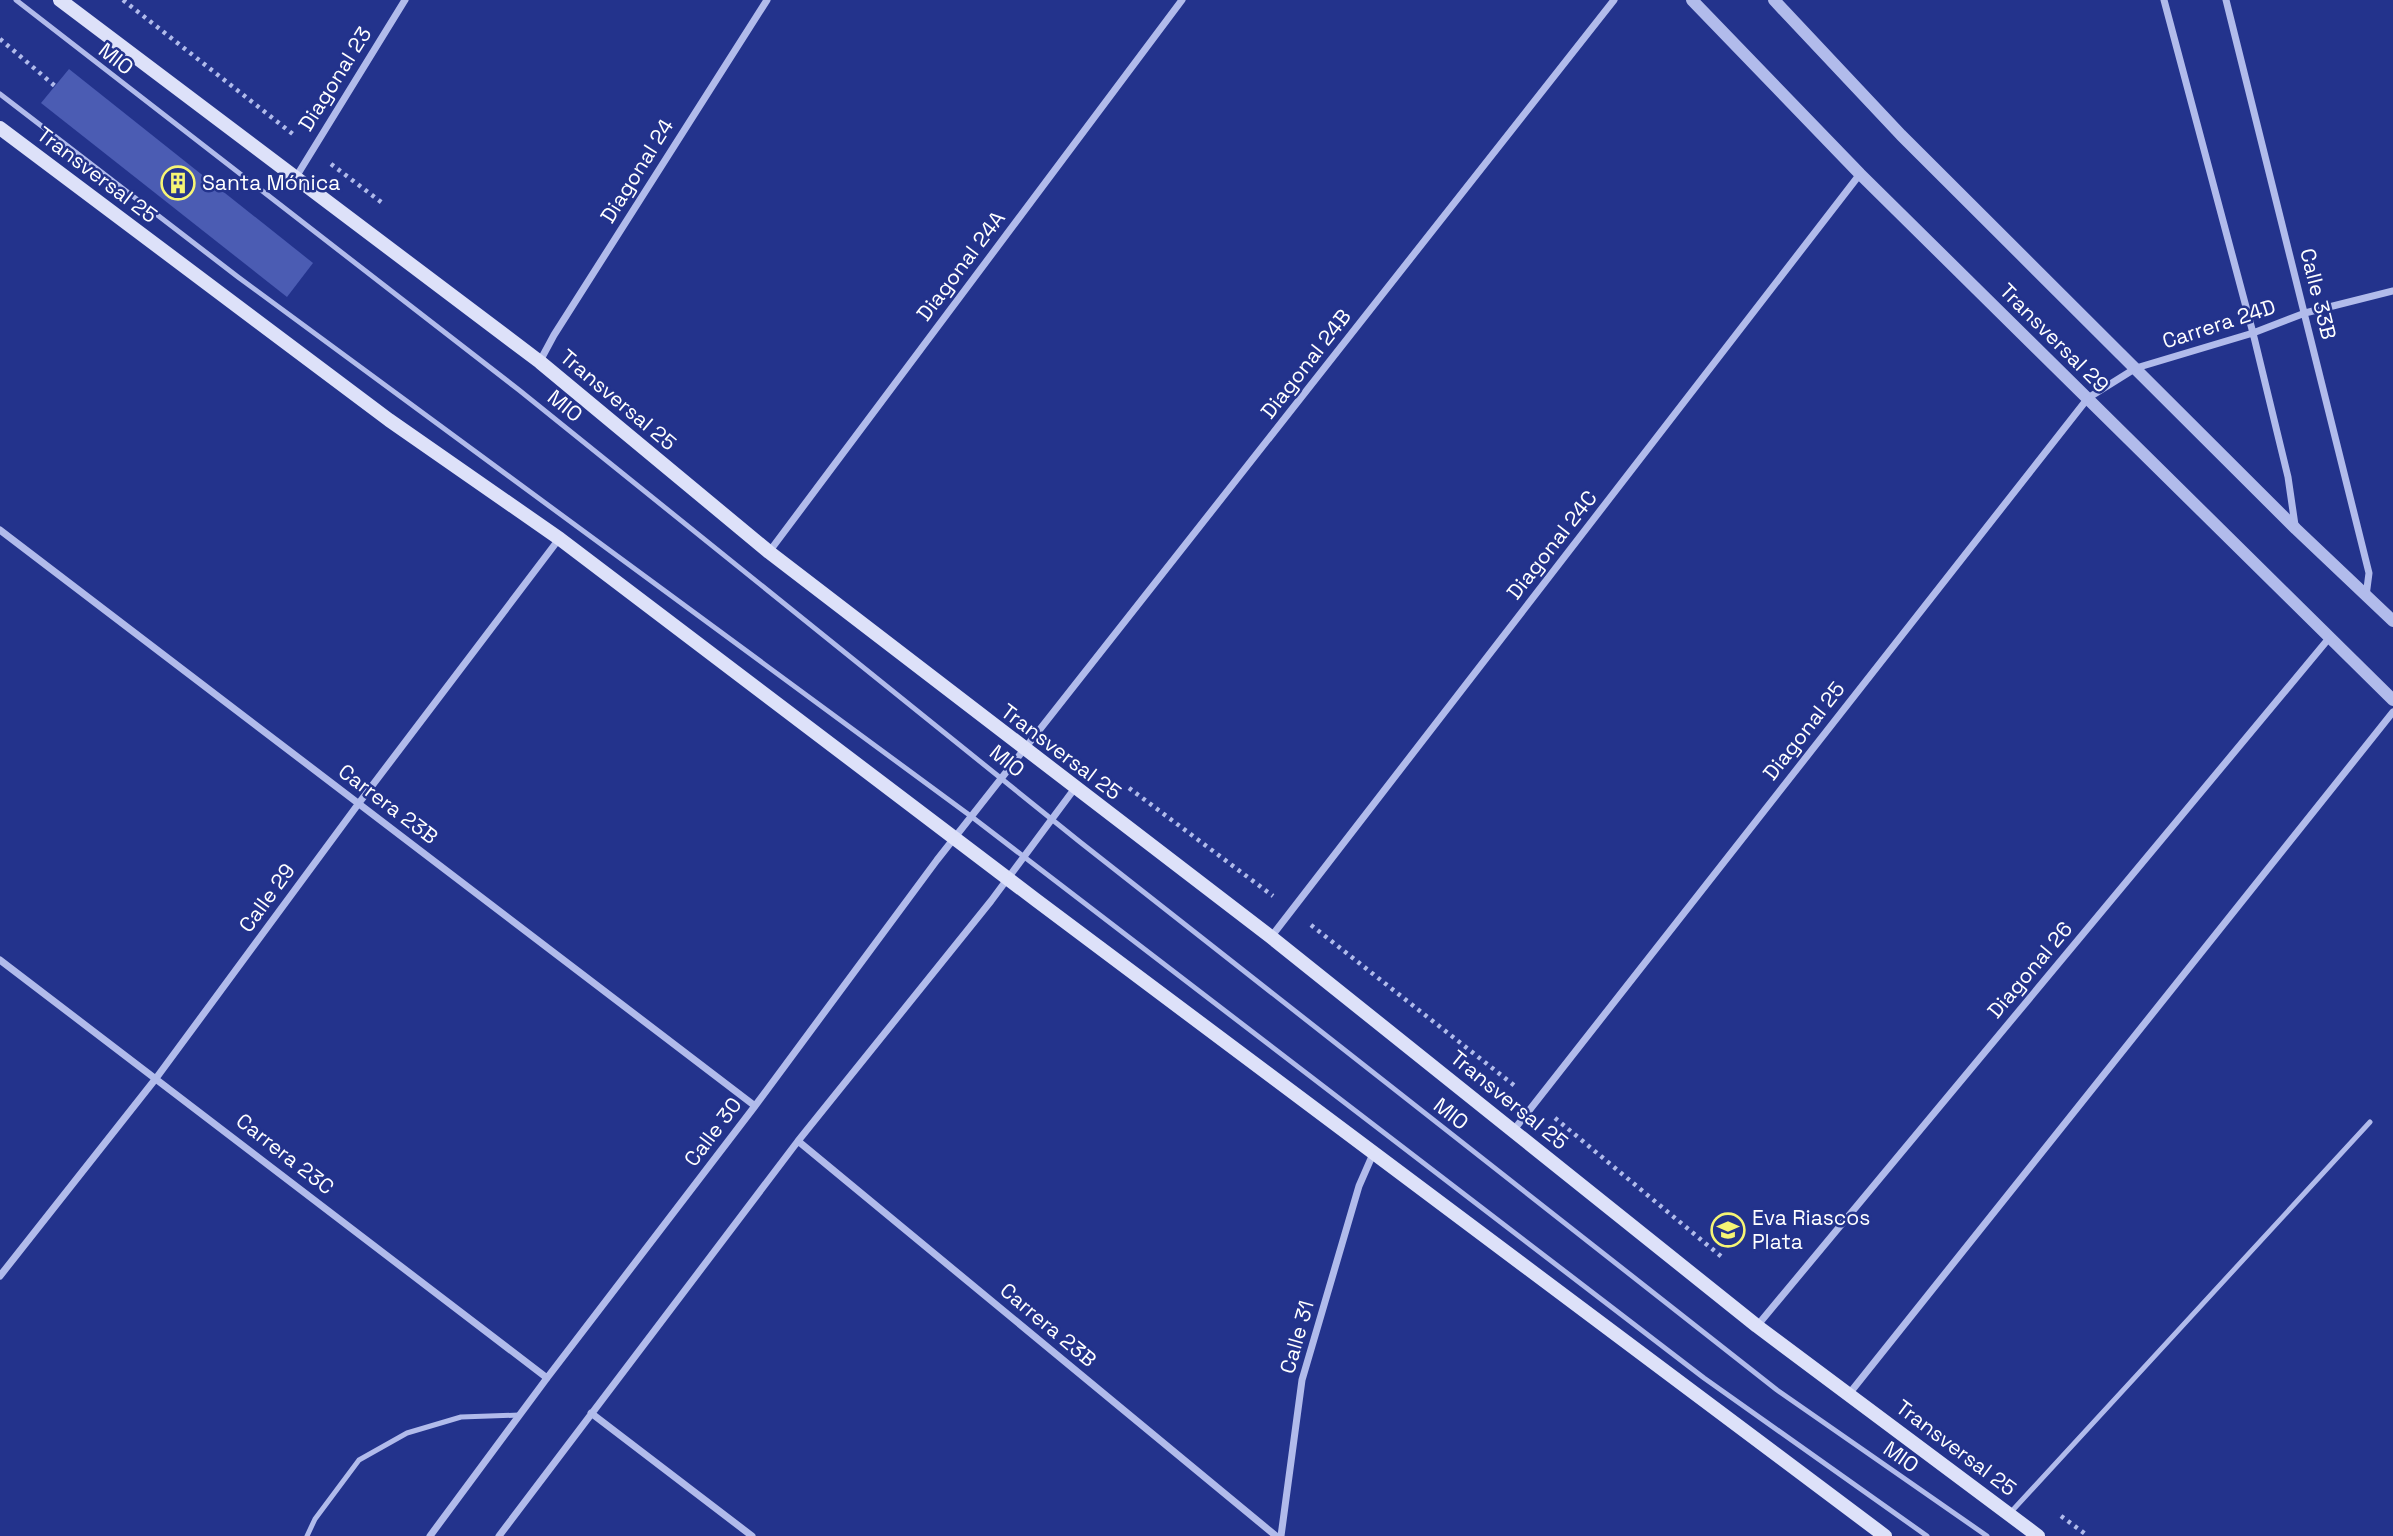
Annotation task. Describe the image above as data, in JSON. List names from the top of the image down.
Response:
{
  "streets": {
    "main road": ["Transversal 25"],
    "street": [
      "Diagonal 23",
      "Diagonal 24",
      "Diagonal 24A",
      "Calle 33B",
      "Carrera 24D",
      "Transversal 29",
      "Diagonal 24B",
      "Diagonal 24C",
      "Diagonal 25",
      "Carrera 23B",
      "Calle 29",
      "Diagonal 26",
      "Calle 30",
      "Carrera 23C",
      "Calle 31"
    ],
    "lane": ["MIO"]
  },
  "crossings": [
    ["MIO", "Calle 30"],
    ["Diagonal 23", "Transversal 25"],
    ["Diagonal 24", "Transversal 25"],
    ["Transversal 25", "Diagonal 24A"],
    ["Transversal 25", "Diagonal 24B"],
    ["Transversal 25", "Diagonal 24C"],
    ["Transversal 25", "Diagonal 25"],
    ["Transversal 25", "Calle 29"],
    ["Transversal 25", "Diagonal 26"],
    ["Transversal 25", "Calle 30"],
    ["Transversal 25", "Calle 31"],
    ["Calle 33B", "Carrera 24D"],
    ["Calle 33B", "Transversal 29"],
    ["Carrera 24D", "Transversal 29"],
    ["Carrera 24D", "Diagonal 25"],
    ["Transversal 29", "Diagonal 24C"],
    ["Transversal 29", "Diagonal 25"],
    ["Transversal 29", "Diagonal 26"],
    ["Diagonal 24B", "Calle 30"],
    ["Carrera 23B", "Calle 29"],
    ["Carrera 23B", "Calle 30"],
    ["Carrera 23B", "Calle 31"],
    ["Calle 29", "Carrera 23C"],
    ["Calle 30", "Carrera 23C"]
  ],
  "places": {
    "building": ["Santa Mónica"],
    "school or university": ["Eva Riascos Plata"]
  }
}
